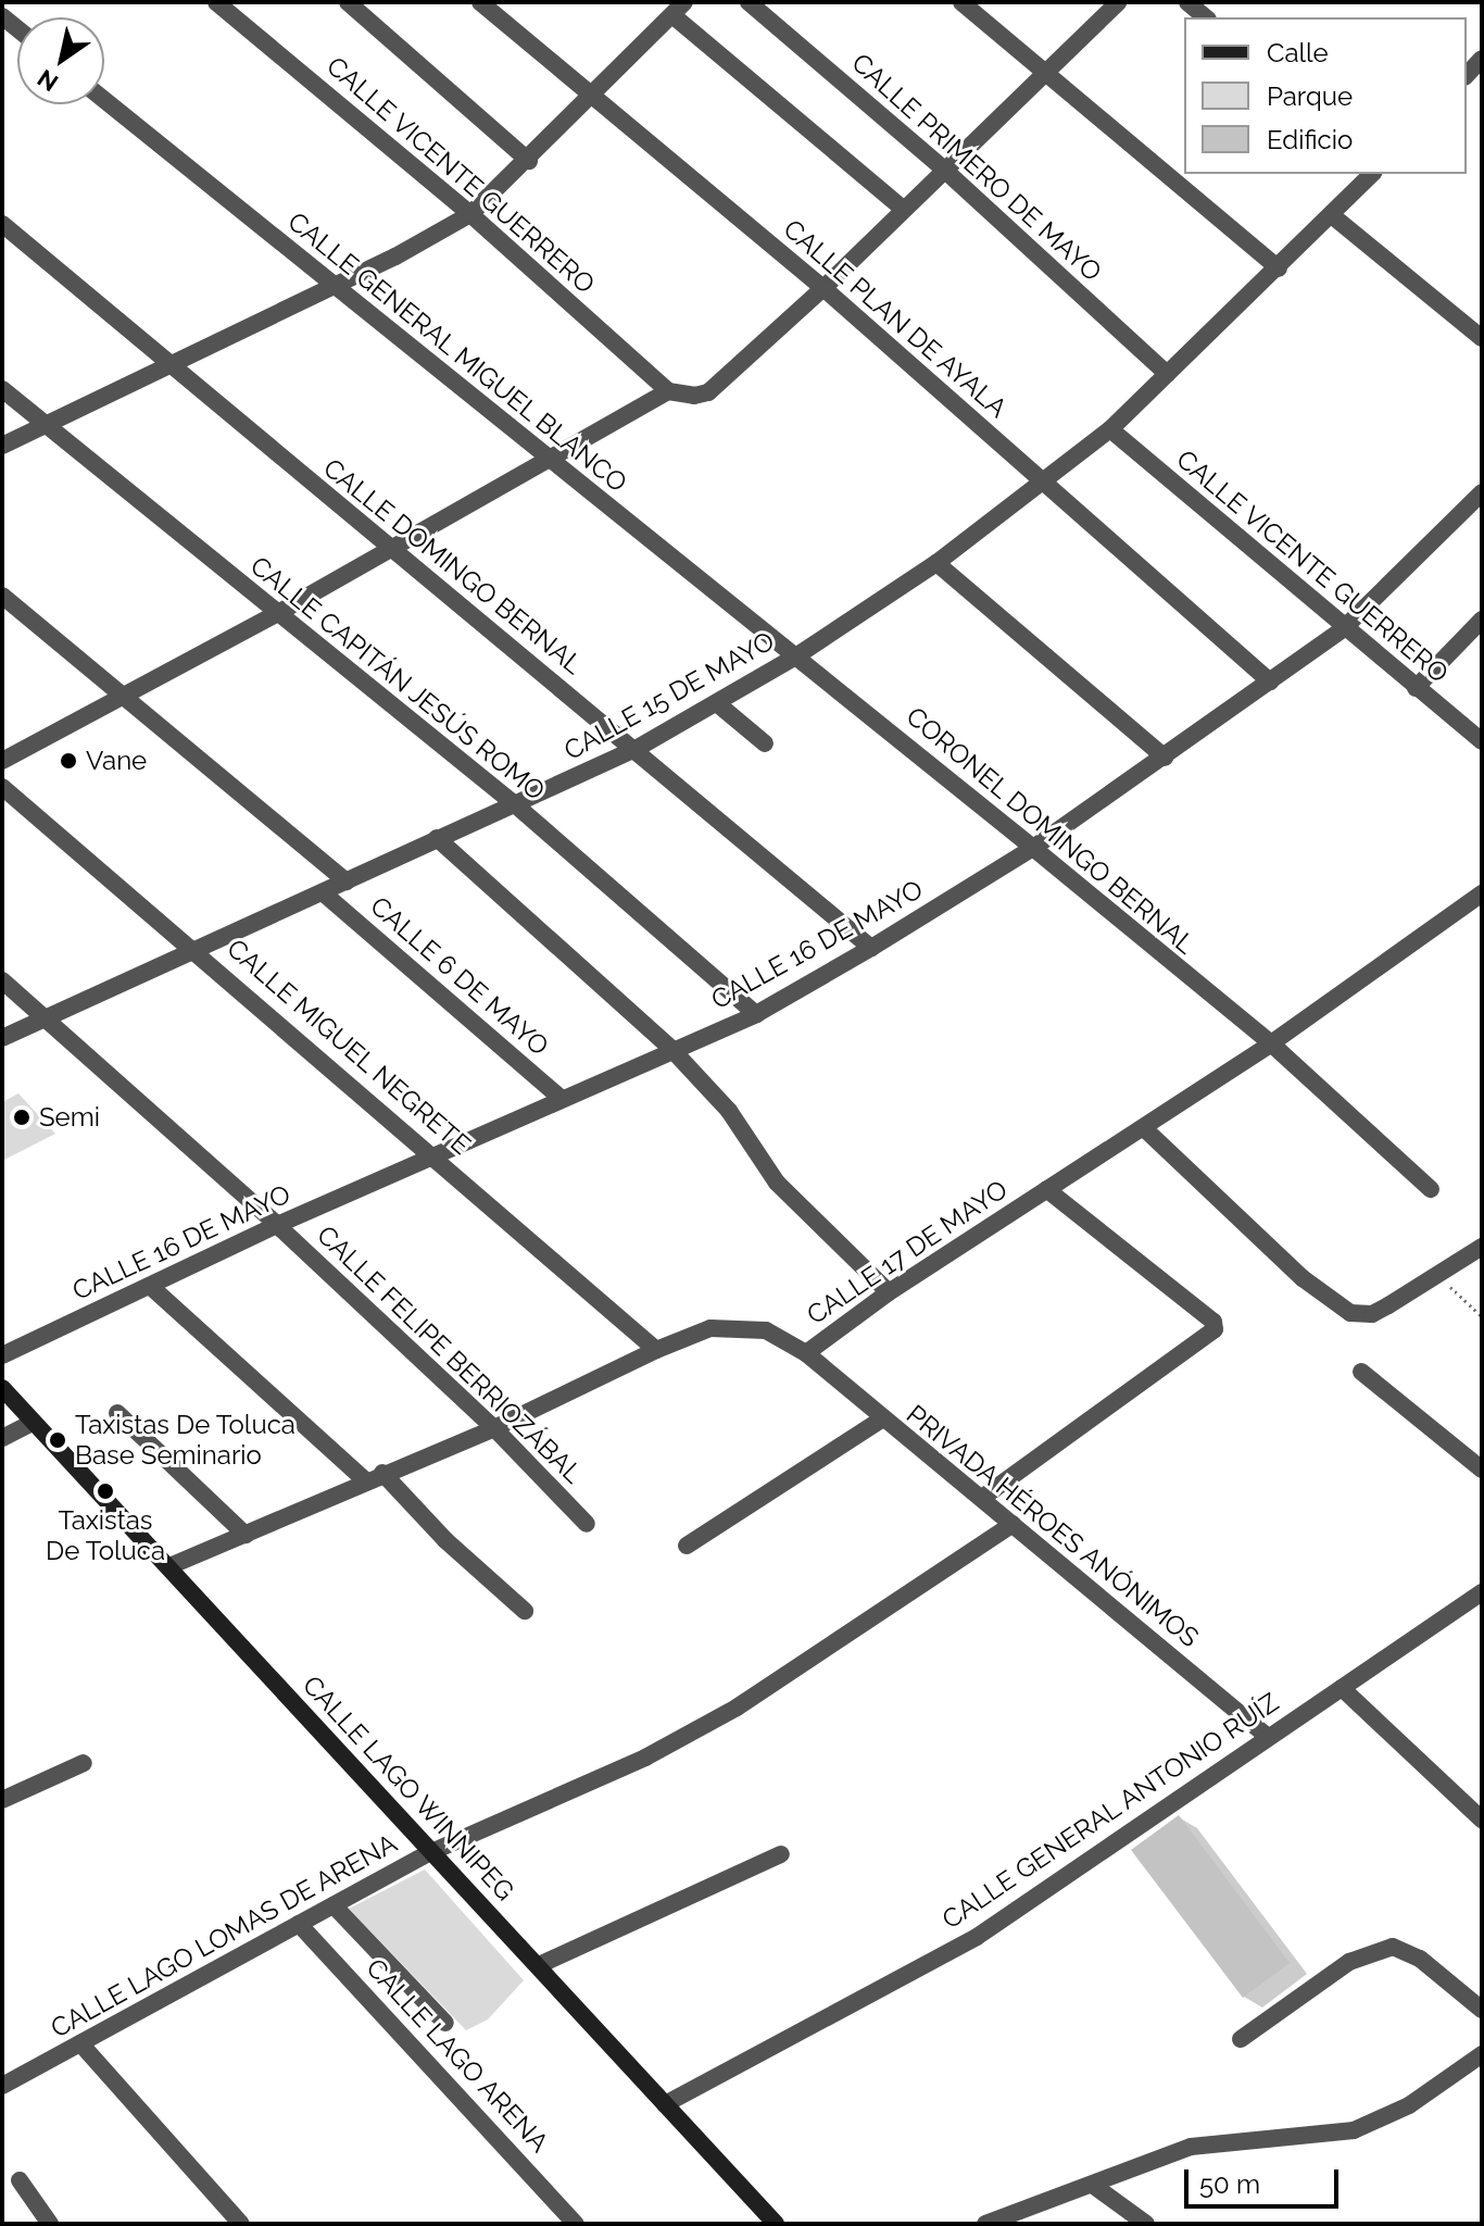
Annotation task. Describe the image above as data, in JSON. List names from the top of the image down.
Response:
{
  "streets": {
    "main road": ["CALLE LAGO WINNIPEG"],
    "street": [
      "CALLE PRIMERO DE MAYO",
      "CALLE VICENTE GUERRERO",
      "CALLE PLAN DE AYALA",
      "CALLE GENERAL MIGUEL BLANCO",
      "CALLE DOMINGO BERNAL",
      "CALLE CAPITÁN JESÚS ROMO",
      "CALLE 15 DE MAYO",
      "CORONEL DOMINGO BERNAL",
      "CALLE 16 DE MAYO",
      "CALLE 6 DE MAYO",
      "CALLE MIGUEL NEGRETE",
      "CALLE 17 DE MAYO",
      "CALLE FELIPE BERRIOZÁBAL",
      "PRIVADA HÉROES ANÓNIMOS",
      "CALLE GENERAL ANTONIO RUÍZ",
      "CALLE LAGO LOMAS DE ARENA",
      "CALLE LAGO ARENA"
    ]
  },
  "crossings": [
    ["CALLE PRIMERO DE MAYO", "CALLE 15 DE MAYO"],
    ["CALLE VICENTE GUERRERO", "CALLE 15 DE MAYO"],
    ["CALLE VICENTE GUERRERO", "CALLE 16 DE MAYO"],
    ["CALLE PLAN DE AYALA", "CALLE 15 DE MAYO"],
    ["CALLE PLAN DE AYALA", "CALLE 16 DE MAYO"],
    ["CALLE GENERAL MIGUEL BLANCO", "CALLE 15 DE MAYO"],
    ["CALLE GENERAL MIGUEL BLANCO", "CORONEL DOMINGO BERNAL"],
    ["CALLE DOMINGO BERNAL", "CALLE 15 DE MAYO"],
    ["CALLE DOMINGO BERNAL", "CALLE 16 DE MAYO"],
    ["CALLE CAPITÁN JESÚS ROMO", "CALLE 15 DE MAYO"],
    ["CALLE CAPITÁN JESÚS ROMO", "CALLE 16 DE MAYO"],
    ["CALLE 15 DE MAYO", "CORONEL DOMINGO BERNAL"],
    ["CALLE 15 DE MAYO", "CALLE 6 DE MAYO"],
    ["CALLE 15 DE MAYO", "CALLE MIGUEL NEGRETE"],
    ["CALLE 15 DE MAYO", "CALLE FELIPE BERRIOZÁBAL"],
    ["CORONEL DOMINGO BERNAL", "CALLE 16 DE MAYO"],
    ["CORONEL DOMINGO BERNAL", "CALLE 17 DE MAYO"],
    ["CALLE 16 DE MAYO", "CALLE 6 DE MAYO"],
    ["CALLE 16 DE MAYO", "CALLE MIGUEL NEGRETE"],
    ["CALLE 16 DE MAYO", "CALLE FELIPE BERRIOZÁBAL"],
    ["CALLE MIGUEL NEGRETE", "CALLE 17 DE MAYO"],
    ["CALLE 17 DE MAYO", "CALLE FELIPE BERRIOZÁBAL"],
    ["CALLE 17 DE MAYO", "PRIVADA HÉROES ANÓNIMOS"],
    ["CALLE 17 DE MAYO", "CALLE LAGO WINNIPEG"],
    ["PRIVADA HÉROES ANÓNIMOS", "CALLE GENERAL ANTONIO RUÍZ"],
    ["PRIVADA HÉROES ANÓNIMOS", "CALLE LAGO LOMAS DE ARENA"],
    ["CALLE LAGO WINNIPEG", "CALLE GENERAL ANTONIO RUÍZ"],
    ["CALLE LAGO WINNIPEG", "CALLE LAGO LOMAS DE ARENA"],
    ["CALLE LAGO LOMAS DE ARENA", "CALLE LAGO ARENA"]
  ],
  "places": [
    "Vane",
    "Semi",
    "Taxistas De Toluca Base Seminario",
    "Taxistas De Toluca"
  ],
  "legend": ["Calle", "Parque", "Edificio"],
  "scale_bar": "50 m",
  "north": "bottom left"
}
